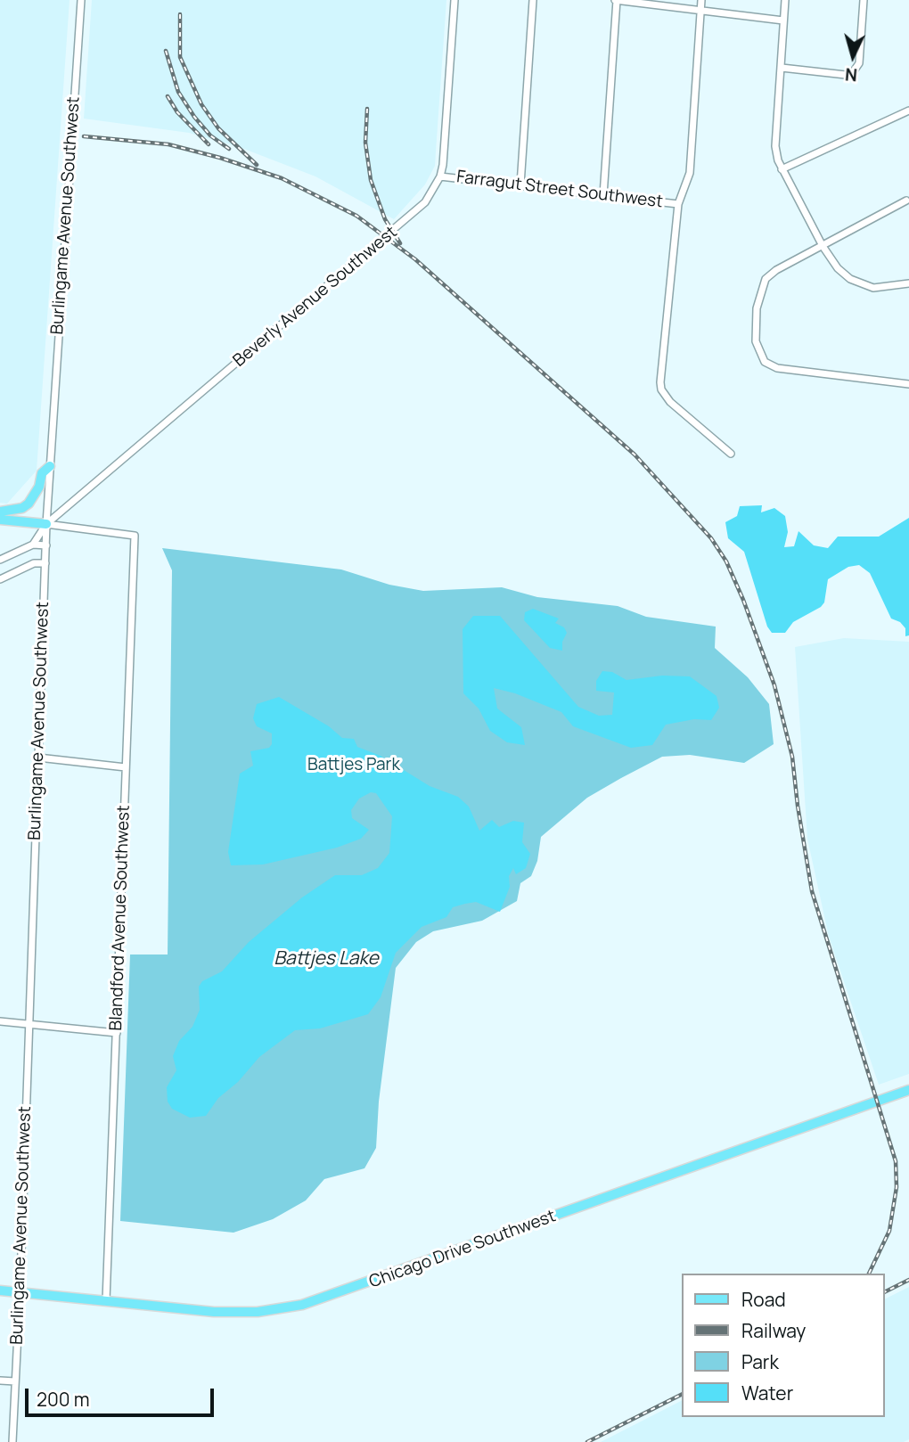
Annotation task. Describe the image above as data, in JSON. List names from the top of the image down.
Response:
{
  "streets": {
    "main road": ["Chicago Drive Southwest"],
    "street": [
      "Farragut Street Southwest",
      "Burlingame Avenue Southwest",
      "Beverly Avenue Southwest",
      "Blandford Avenue Southwest"
    ]
  },
  "crossings": [
    ["Farragut Street Southwest", "Beverly Avenue Southwest"],
    ["Burlingame Avenue Southwest", "Beverly Avenue Southwest"],
    ["Burlingame Avenue Southwest", "Blandford Avenue Southwest"],
    ["Burlingame Avenue Southwest", "Chicago Drive Southwest"],
    ["Beverly Avenue Southwest", "Blandford Avenue Southwest"],
    ["Blandford Avenue Southwest", "Chicago Drive Southwest"]
  ],
  "water": ["Battjes Lake"],
  "parks": ["Battjes Park"],
  "legend": [
    "Road",
    "Railway",
    "Park",
    "Water"
  ],
  "scale_bar": "200 m",
  "north": "bottom"
}
